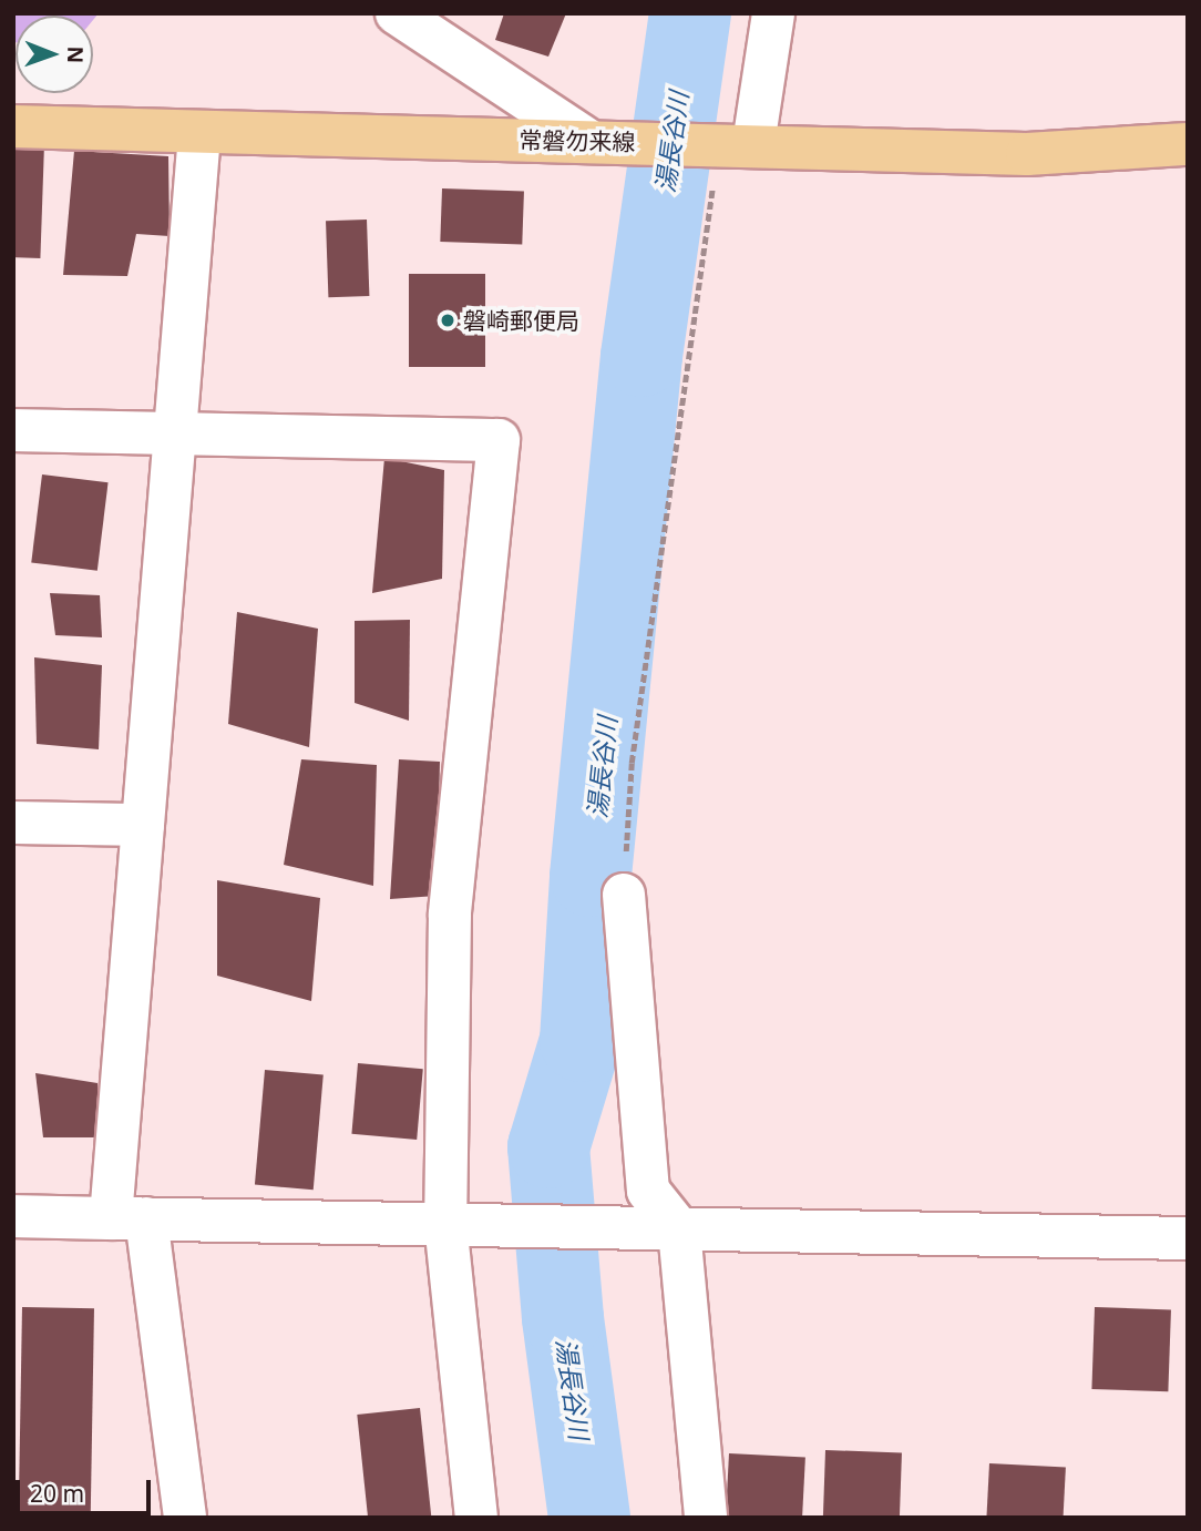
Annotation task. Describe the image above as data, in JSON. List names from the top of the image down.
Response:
{
  "streets": {
    "main road": ["常磐勿来線"]
  },
  "water": ["湯長谷川"],
  "places": ["磐崎郵便局"],
  "scale_bar": "20 m",
  "north": "right"
}
